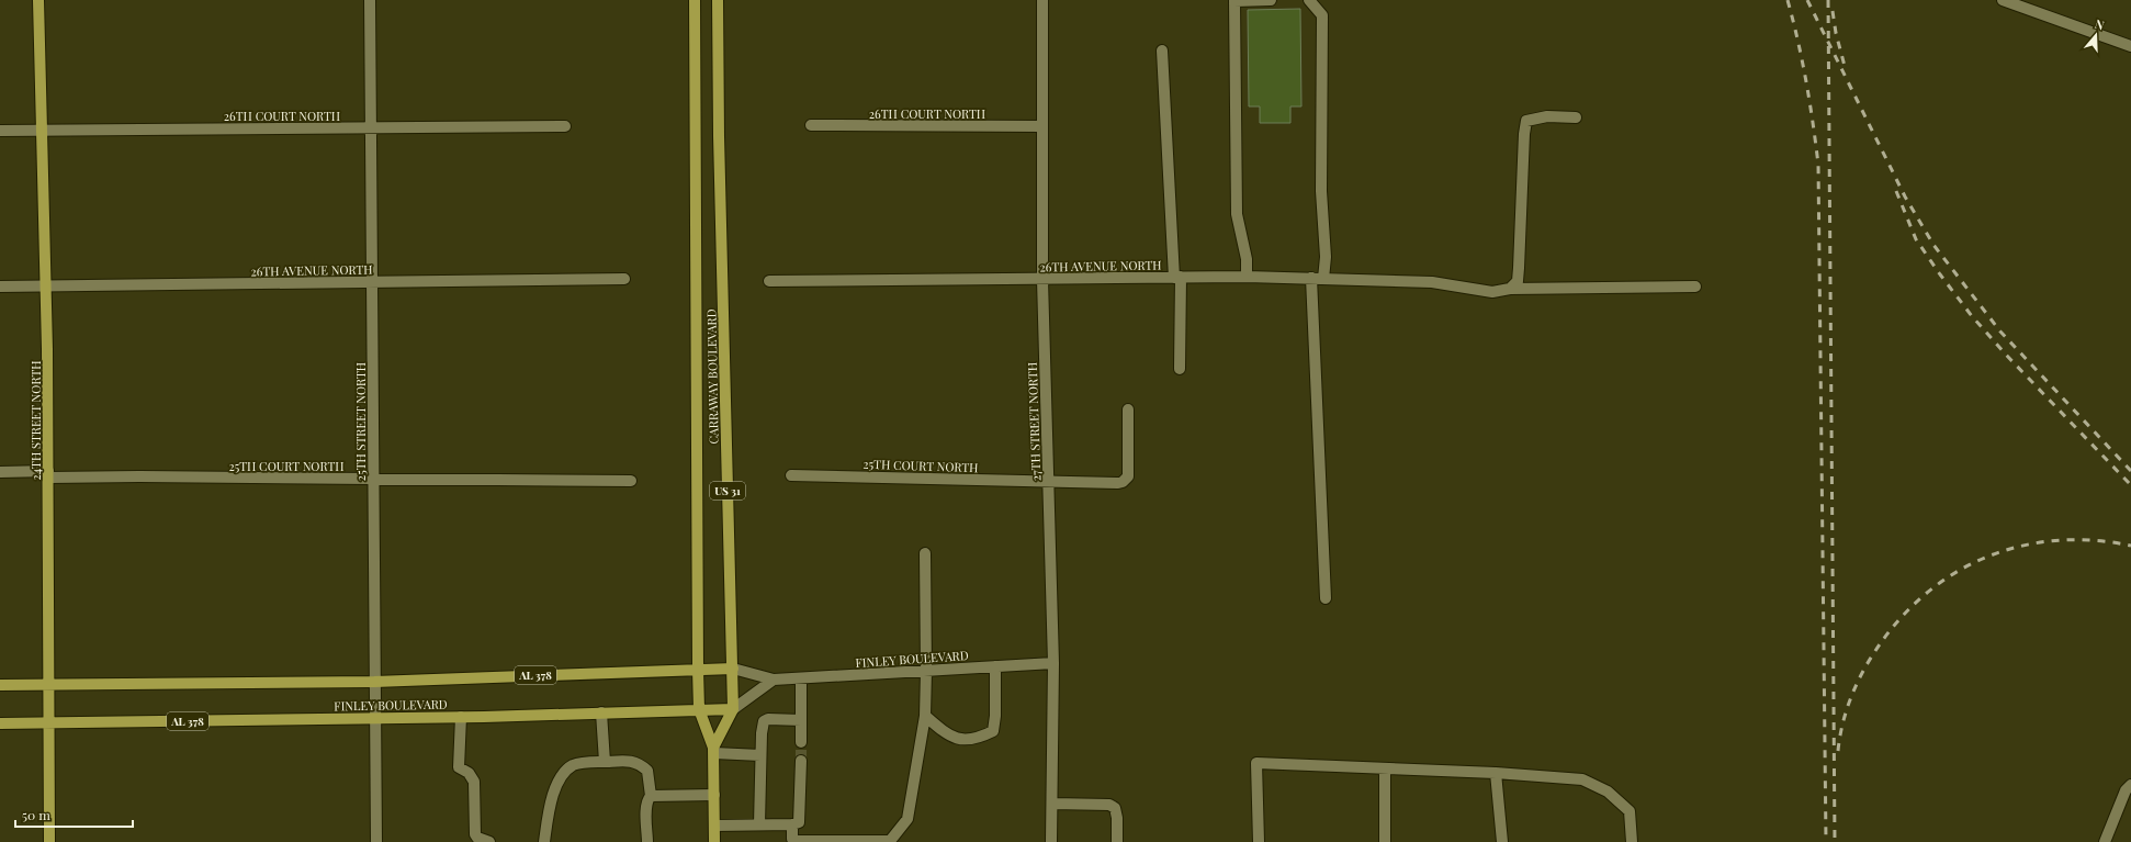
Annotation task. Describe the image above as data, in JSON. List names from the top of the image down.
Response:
{
  "streets": {
    "main road": [
      "CARRAWAY BOULEVARD",
      "24TH STREET NORTH",
      "US 31",
      "FINLEY BOULEVARD",
      "AL 378"
    ],
    "street": [
      "26TH COURT NORTH",
      "26TH AVENUE NORTH",
      "25TH STREET NORTH",
      "27TH STREET NORTH",
      "25TH COURT NORTH"
    ]
  },
  "crossings": [
    ["26TH COURT NORTH", "24TH STREET NORTH"],
    ["26TH COURT NORTH", "25TH STREET NORTH"],
    ["26TH COURT NORTH", "27TH STREET NORTH"],
    ["26TH AVENUE NORTH", "24TH STREET NORTH"],
    ["26TH AVENUE NORTH", "25TH STREET NORTH"],
    ["26TH AVENUE NORTH", "27TH STREET NORTH"],
    ["CARRAWAY BOULEVARD", "FINLEY BOULEVARD"],
    ["24TH STREET NORTH", "25TH COURT NORTH"],
    ["24TH STREET NORTH", "FINLEY BOULEVARD"],
    ["25TH STREET NORTH", "25TH COURT NORTH"],
    ["25TH STREET NORTH", "FINLEY BOULEVARD"],
    ["27TH STREET NORTH", "25TH COURT NORTH"],
    ["27TH STREET NORTH", "FINLEY BOULEVARD"]
  ],
  "scale_bar": "50 m",
  "north": "top"
}
